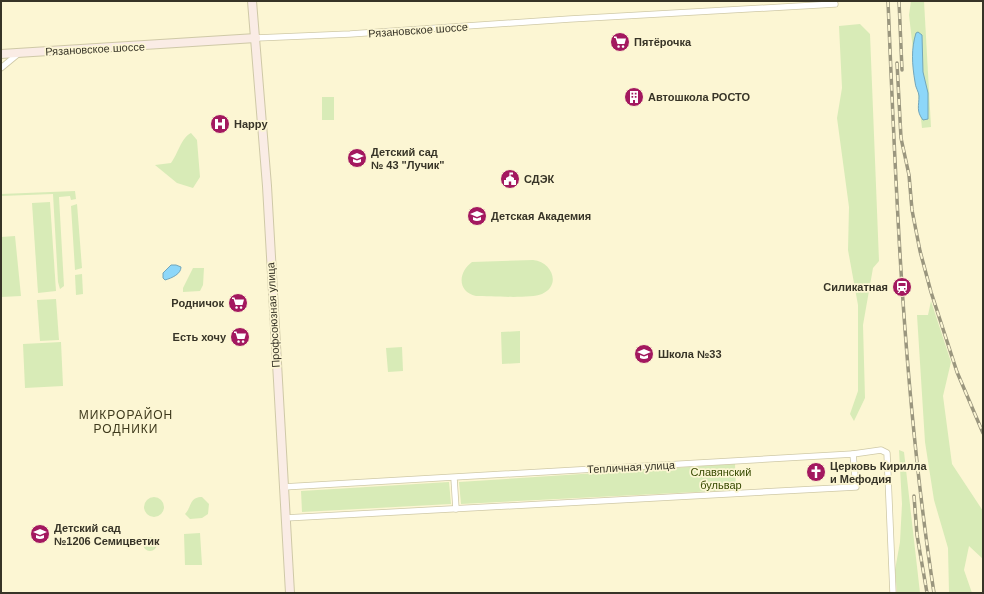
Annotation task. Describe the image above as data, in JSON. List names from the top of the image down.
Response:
{
  "streets": {
    "main road": ["Рязановское шоссе", "Профсоюзная улица"],
    "street": ["Тепличная улица"]
  },
  "crossings": [
    ["Рязановское шоссе", "Профсоюзная улица"],
    ["Профсоюзная улица", "Тепличная улица"]
  ],
  "districts": ["МИКРОРАЙОН РОДНИКИ"],
  "parks": ["Славянский бульвар"],
  "places": {
    "supermarket": ["Пятёрочка", "Родничок", "Есть хочу"],
    "building": ["Автошкола РОСТО"],
    "hospital": ["Happy"],
    "school or university": [
      "Детский сад № 43 \"Лучик\"",
      "Детская Академия",
      "Школа №33",
      "Детский сад №1206 Семицветик"
    ],
    "public building": ["СДЭК"],
    "station": ["Силикатная"],
    "church": ["Церковь Кирилла и Мефодия"]
  }
}
